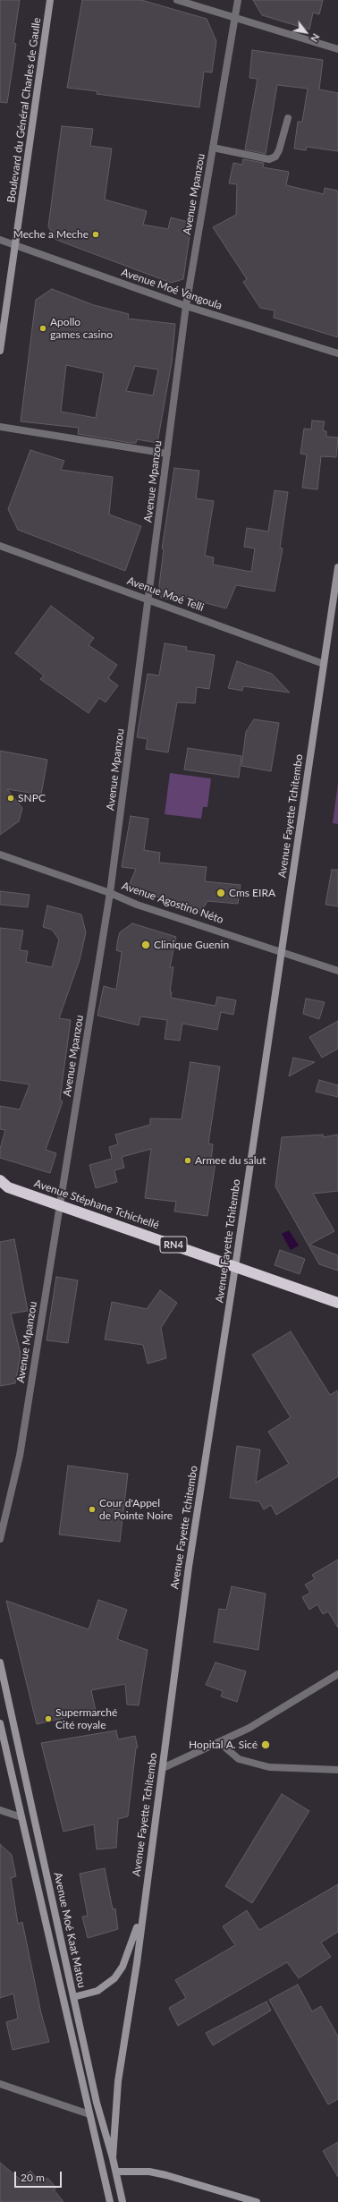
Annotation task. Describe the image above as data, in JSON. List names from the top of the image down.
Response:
{
  "streets": {
    "highway": ["Avenue Stéphane Tchichellé", "RN4"],
    "street": [
      "Boulevard du Général Charles de Gaulle",
      "Avenue Mpanzou",
      "Avenue Moé Vangoula",
      "Avenue Moé Telli",
      "Avenue Fayette Tchitembo",
      "Avenue Agostino Néto",
      "Avenue Moé Kaat Matou"
    ]
  },
  "crossings": [
    ["Boulevard du Général Charles de Gaulle", "Avenue Moé Vangoula"],
    ["Avenue Mpanzou", "Avenue Moé Vangoula"],
    ["Avenue Mpanzou", "Avenue Moé Telli"],
    ["Avenue Mpanzou", "Avenue Agostino Néto"],
    ["Avenue Mpanzou", "Avenue Stéphane Tchichellé"],
    ["Avenue Moé Telli", "Avenue Fayette Tchitembo"],
    ["Avenue Fayette Tchitembo", "Avenue Agostino Néto"],
    ["Avenue Fayette Tchitembo", "Avenue Stéphane Tchichellé"],
    ["Avenue Fayette Tchitembo", "Avenue Moé Kaat Matou"]
  ],
  "places": [
    "Meche a Meche",
    "Apollo games casino",
    "SNPC",
    "Cms EIRA",
    "Clinique Guenin",
    "Armee du salut",
    "Cour d'Appel de Pointe Noire",
    "Supermarché Cité royale",
    "Hopital A. Sicé"
  ],
  "scale_bar": "20 m",
  "north": "bottom right"
}
